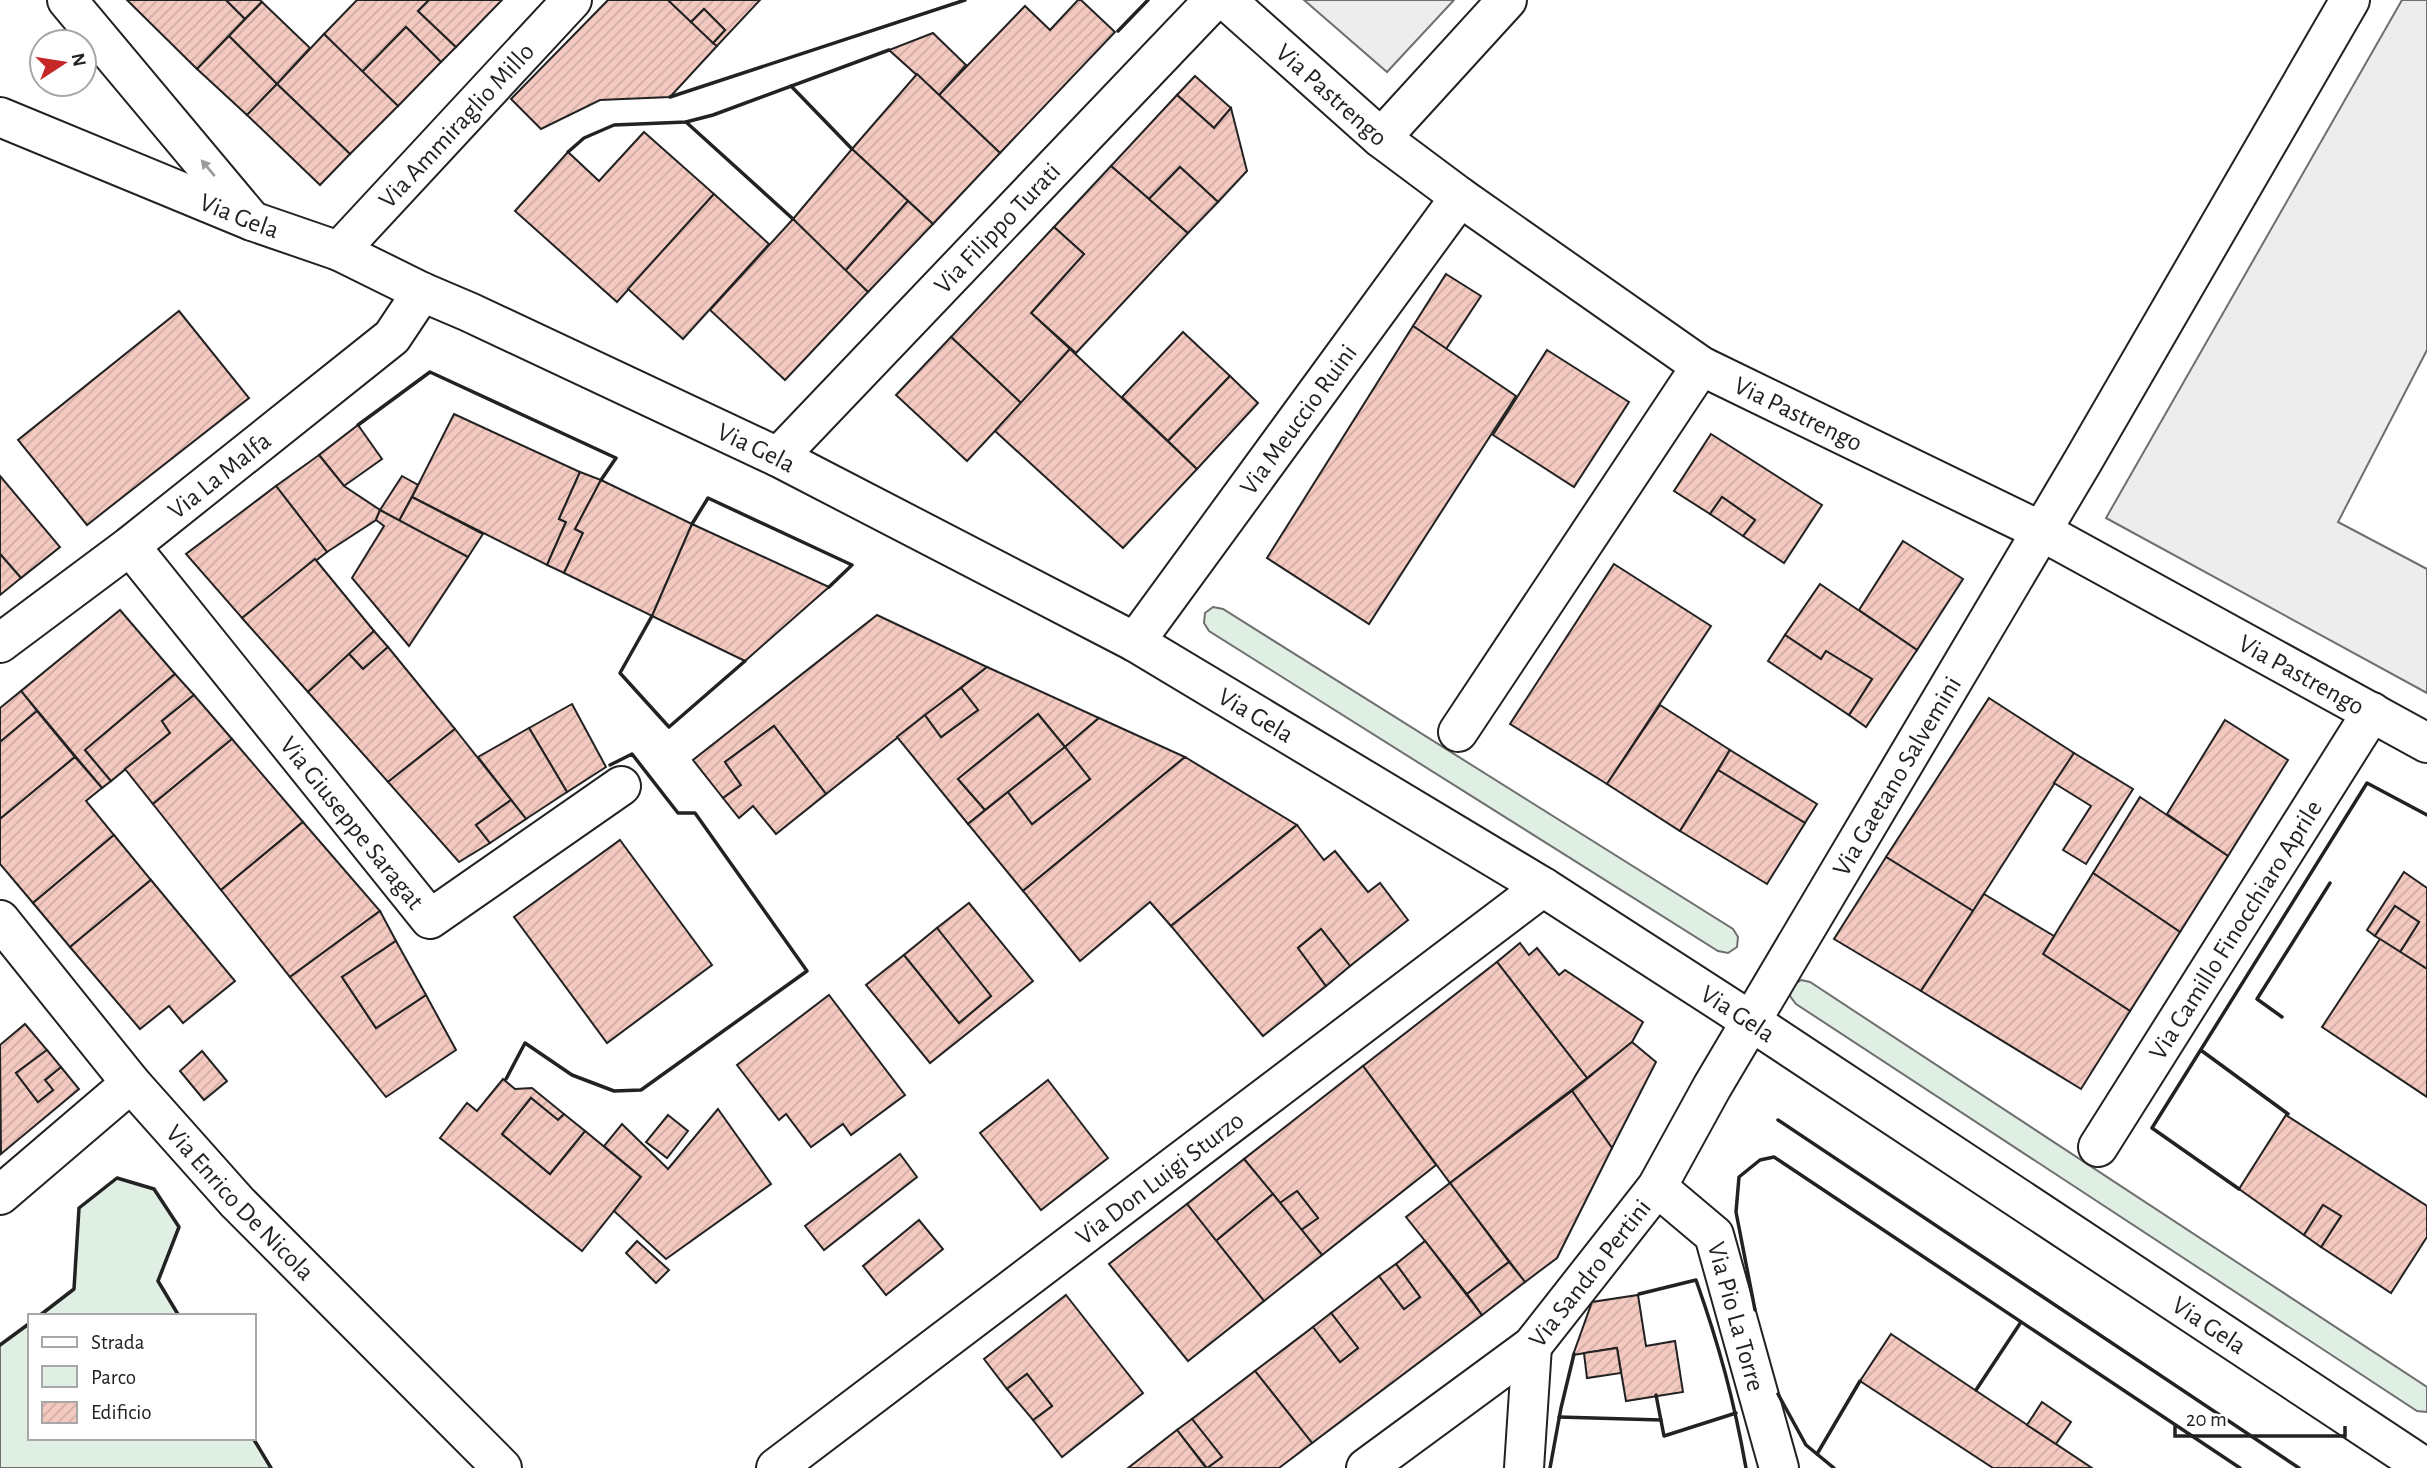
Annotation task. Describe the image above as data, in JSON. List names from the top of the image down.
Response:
{
  "streets": {
    "street": [
      "Via Pastrengo",
      "Via Ammiraglio Millo",
      "Via Gela",
      "Via Filippo Turati",
      "Via Meuccio Ruini",
      "Via La Malfa",
      "Via Gaetano Salvemini",
      "Via Giuseppe Saragat",
      "Via Camillo Finocchiaro Aprile",
      "Via Don Luigi Sturzo",
      "Via Enrico De Nicola",
      "Via Sandro Pertini",
      "Via Pio La Torre"
    ]
  },
  "crossings": [
    ["Via Pastrengo", "Via Meuccio Ruini"],
    ["Via Pastrengo", "Via Gaetano Salvemini"],
    ["Via Pastrengo", "Via Camillo Finocchiaro Aprile"],
    ["Via Ammiraglio Millo", "Via Gela"],
    ["Via Gela", "Via Filippo Turati"],
    ["Via Gela", "Via Meuccio Ruini"],
    ["Via Gela", "Via La Malfa"],
    ["Via Gela", "Via Gaetano Salvemini"],
    ["Via Gela", "Via Don Luigi Sturzo"],
    ["Via Gela", "Via Sandro Pertini"],
    ["Via La Malfa", "Via Giuseppe Saragat"],
    ["Via Gaetano Salvemini", "Via Sandro Pertini"],
    ["Via Sandro Pertini", "Via Pio La Torre"]
  ],
  "legend": ["Strada", "Parco", "Edificio"],
  "scale_bar": "20 m",
  "north": "right"
}
